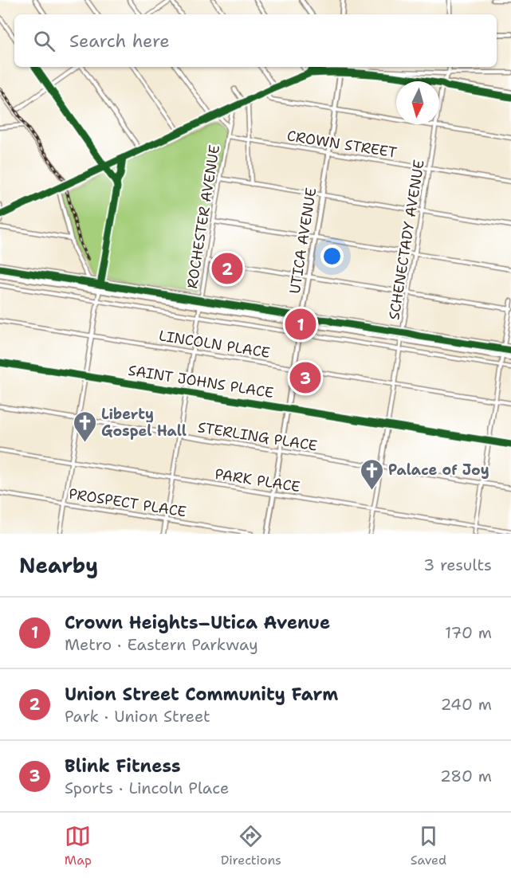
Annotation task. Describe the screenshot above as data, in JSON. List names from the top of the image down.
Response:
{
  "streets": {
    "main road": ["UTICA AVENUE"],
    "street": [
      "CROWN STREET",
      "ROCHESTER AVENUE",
      "SCHENECTADY AVENUE",
      "LINCOLN PLACE",
      "SAINT JOHNS PLACE",
      "STERLING PLACE",
      "PARK PLACE",
      "PROSPECT PLACE"
    ]
  },
  "crossings": [
    ["CROWN STREET", "ROCHESTER AVENUE"],
    ["CROWN STREET", "SCHENECTADY AVENUE"],
    ["CROWN STREET", "UTICA AVENUE"],
    ["ROCHESTER AVENUE", "LINCOLN PLACE"],
    ["ROCHESTER AVENUE", "SAINT JOHNS PLACE"],
    ["ROCHESTER AVENUE", "STERLING PLACE"],
    ["ROCHESTER AVENUE", "PARK PLACE"],
    ["ROCHESTER AVENUE", "PROSPECT PLACE"],
    ["SCHENECTADY AVENUE", "LINCOLN PLACE"],
    ["SCHENECTADY AVENUE", "SAINT JOHNS PLACE"],
    ["SCHENECTADY AVENUE", "STERLING PLACE"],
    ["SCHENECTADY AVENUE", "PARK PLACE"],
    ["UTICA AVENUE", "LINCOLN PLACE"],
    ["UTICA AVENUE", "SAINT JOHNS PLACE"],
    ["UTICA AVENUE", "STERLING PLACE"],
    ["UTICA AVENUE", "PARK PLACE"]
  ],
  "places": {
    "church": ["Liberty Gospel Hall", "Palace of Joy"]
  },
  "north": "bottom",
  "page": {
    "search": "Search here",
    "pins": ["2", "1", "3"],
    "heading": ["Nearby", "3 results"],
    "list": [
      {
        "mark": "1",
        "name": "Crown Heights–Utica Avenue",
        "note": "Metro · Eastern Parkway",
        "value": "170 m"
      },
      {
        "mark": "2",
        "name": "Union Street Community Farm",
        "note": "Park · Union Street",
        "value": "240 m"
      },
      {
        "mark": "3",
        "name": "Blink Fitness",
        "note": "Sports · Lincoln Place",
        "value": "280 m"
      }
    ],
    "nav": ["Map", "Directions", "Saved"]
  }
}
